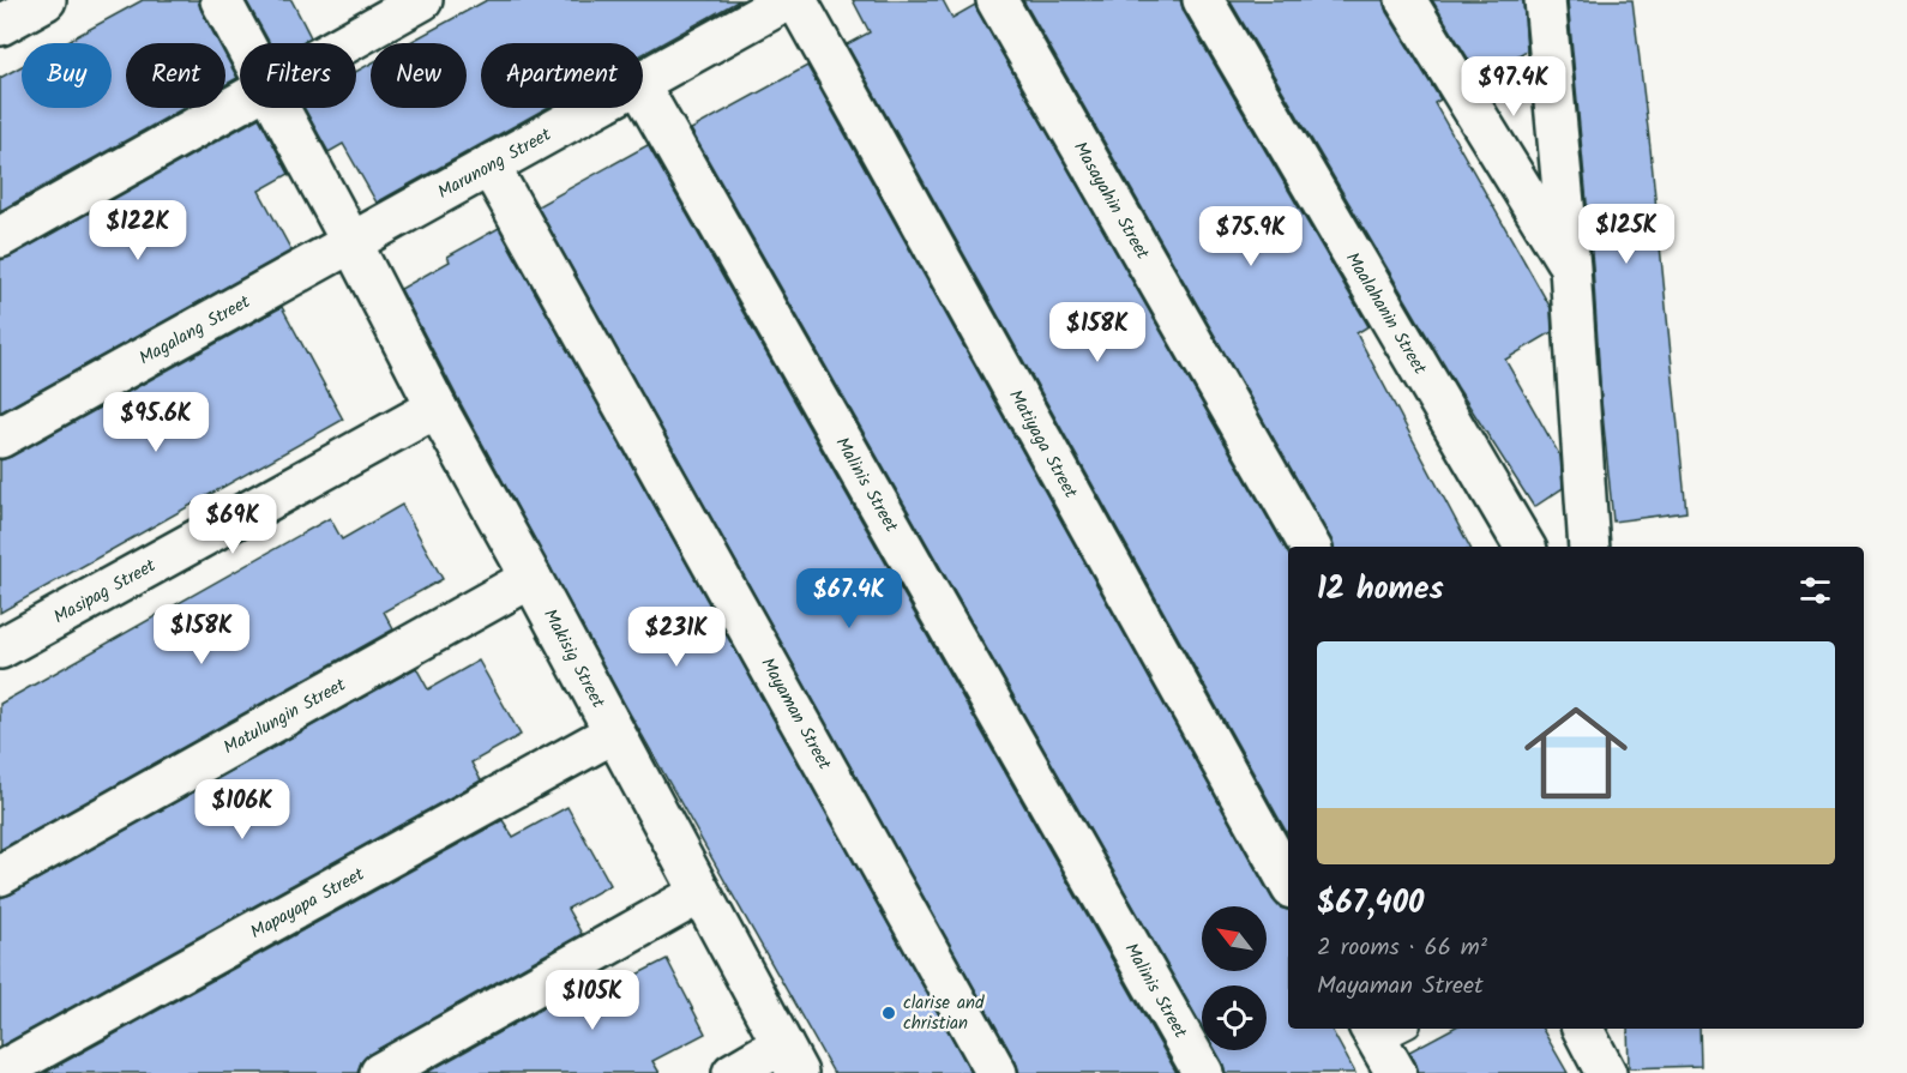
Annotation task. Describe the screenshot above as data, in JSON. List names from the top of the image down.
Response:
{
  "streets": {
    "street": [
      "Marunong Street",
      "Masayahin Street",
      "Maalahanin Street",
      "Magalang Street",
      "Matiyaga Street",
      "Malinis Street",
      "Masipag Street",
      "Makisig Street",
      "Mayaman Street",
      "Matulungin Street",
      "Mapayapa Street"
    ]
  },
  "crossings": [
    ["Marunong Street", "Magalang Street"],
    ["Marunong Street", "Makisig Street"],
    ["Marunong Street", "Mayaman Street"],
    ["Magalang Street", "Makisig Street"],
    ["Masipag Street", "Makisig Street"],
    ["Makisig Street", "Matulungin Street"],
    ["Makisig Street", "Mapayapa Street"]
  ],
  "places": ["clarise and christian"],
  "north": "top left",
  "page": {
    "chip": [
      "Buy",
      "Rent",
      "Filters",
      "New",
      "Apartment"
    ],
    "price": [
      "$97.4K",
      "$122K",
      "$125K",
      "$75.9K",
      "$158K",
      "$95.6K",
      "$69K",
      "$67.4K",
      "$158K",
      "$231K",
      "$106K",
      "$105K"
    ],
    "heading": "12 homes",
    "list": [
      {
        "name": "$67,400",
        "note": "2 rooms · 66 m² · Mayaman Street"
      }
    ]
  }
}
